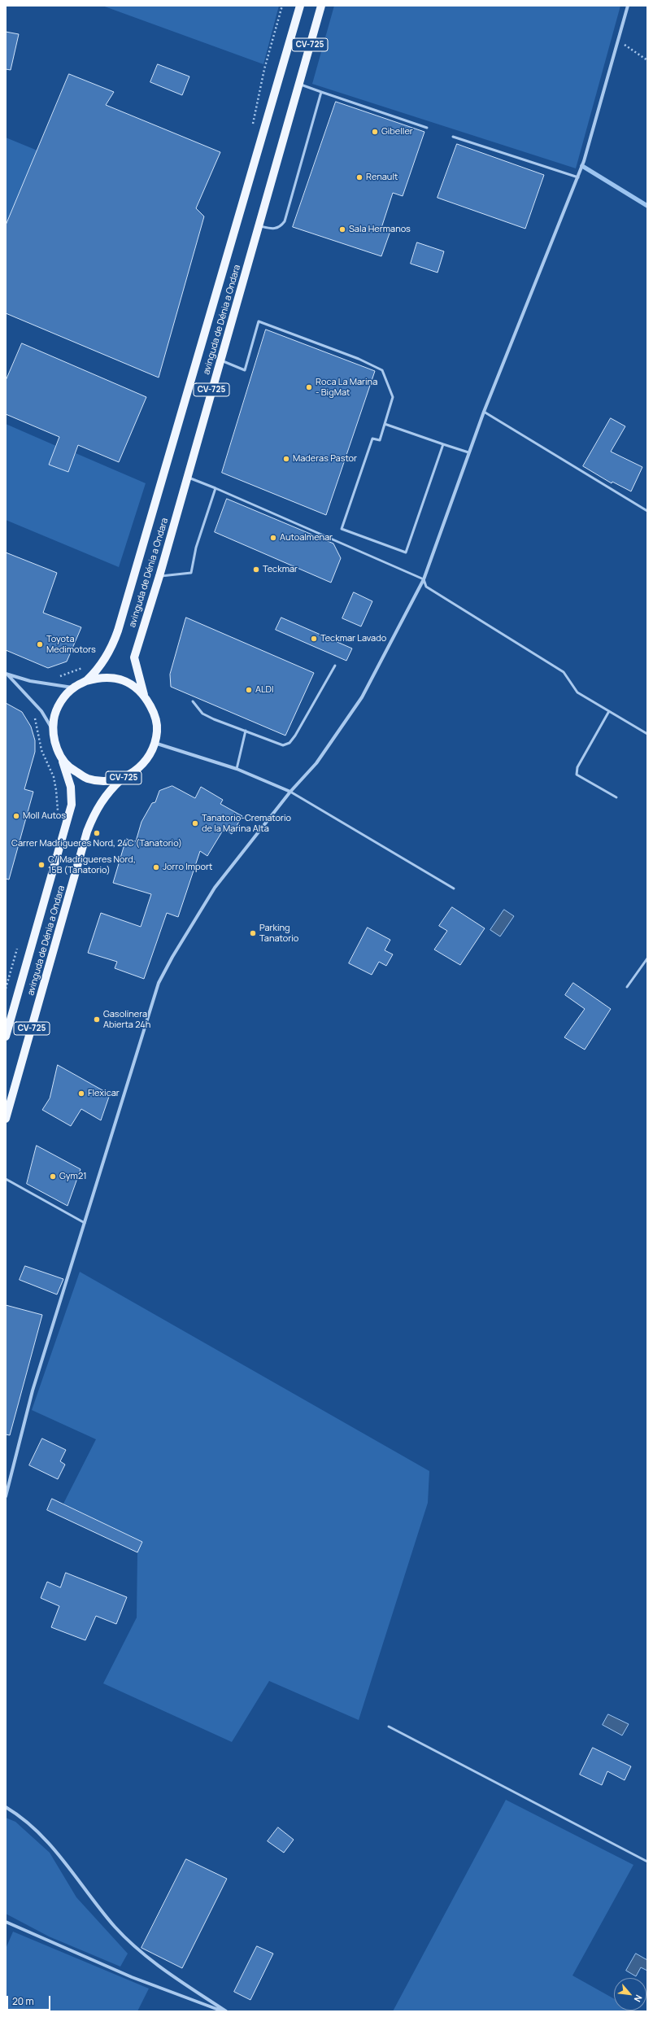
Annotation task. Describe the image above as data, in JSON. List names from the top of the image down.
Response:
{
  "streets": {
    "main road": ["CV-725", "avinguda de Dénia a Ondara"]
  },
  "crossings": [
    ["CV-725", "avinguda de Dénia a Ondara"]
  ],
  "places": [
    "Gibeller",
    "Renault",
    "Sala Hermanos",
    "Roca La Marina - BigMat",
    "Maderas Pastor",
    "Autoalmenar",
    "Teckmar",
    "Teckmar Lavado",
    "Toyota Medimotors",
    "ALDI",
    "Moll Autos",
    "Tanatorio-Crematorio de la Marina Alta",
    "Carrer Madrigueres Nord, 24C (Tanatorio)",
    "C/ Madrigueres Nord, 15B (Tanatorio)",
    "Jorro Import",
    "Parking Tanatorio",
    "Gasolinera Abierta 24h",
    "Flexicar",
    "Gym21"
  ],
  "scale_bar": "20 m",
  "north": "bottom right"
}
